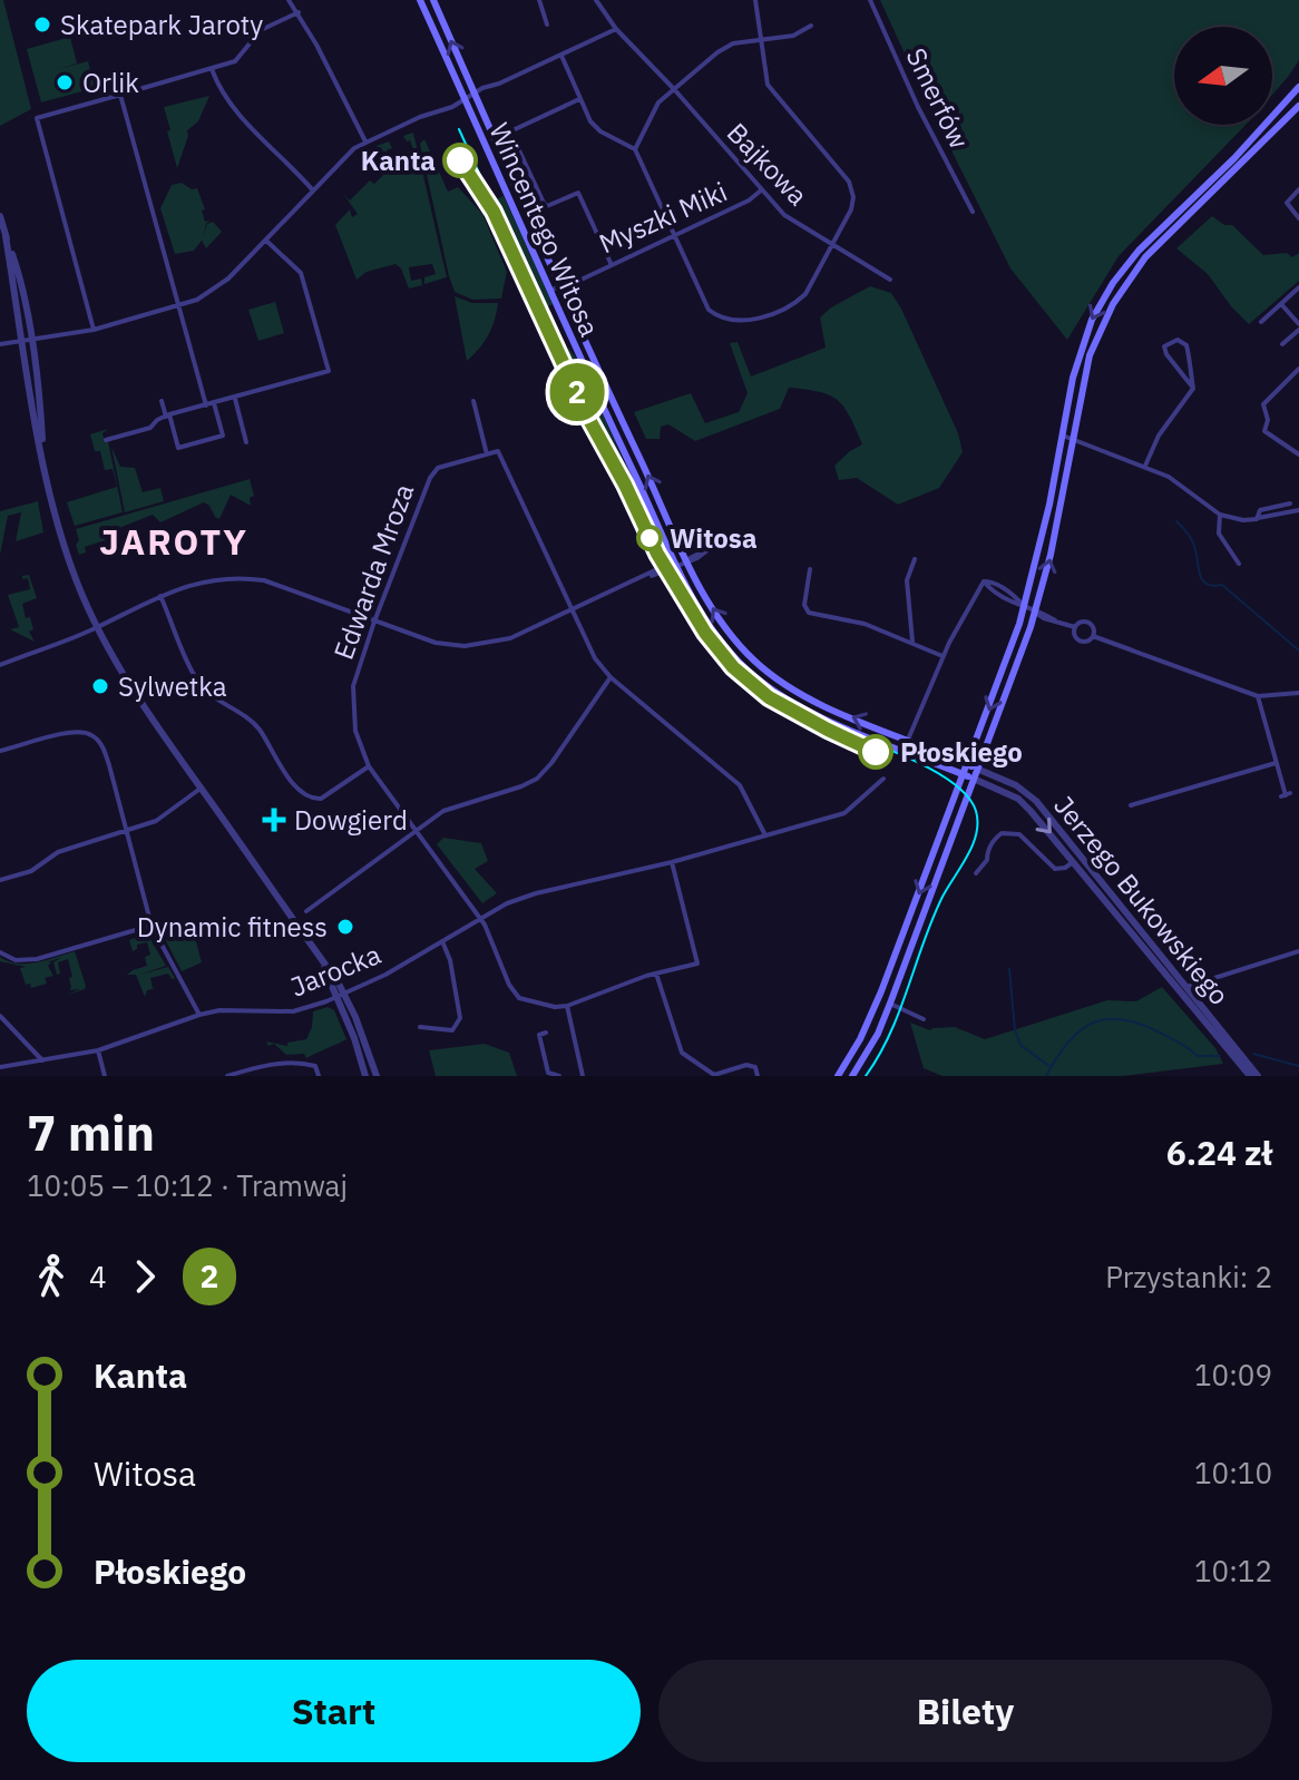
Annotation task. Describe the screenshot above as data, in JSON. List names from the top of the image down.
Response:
{
  "streets": {
    "main road": ["Wincentego Witosa"],
    "street": [
      "Smerfów",
      "Bajkowa",
      "Myszki Miki",
      "Edwarda Mroza",
      "Jerzego Bukowskiego",
      "Jarocka"
    ]
  },
  "crossings": [
    ["Bajkowa", "Myszki Miki"],
    ["Myszki Miki", "Wincentego Witosa"],
    ["Wincentego Witosa", "Jerzego Bukowskiego"],
    ["Edwarda Mroza", "Jarocka"]
  ],
  "districts": ["JAROTY"],
  "places": {
    "other": [
      "Skatepark Jaroty",
      "Orlik",
      "Kanta",
      "Witosa",
      "Sylwetka",
      "Płoskiego",
      "Dynamic fitness"
    ],
    "health": ["Dowgierd"]
  },
  "lines": ["tram line 2"],
  "north": "left",
  "page": {
    "on_map": "2",
    "heading": ["7 min", "10:05 – 10:12 · Tramwaj", "6.24 zł"],
    "legs": ["4", "2", "Przystanki: 2"],
    "list": [
      {
        "name": "Kanta",
        "value": "10:09"
      },
      {
        "name": "Witosa",
        "value": "10:10"
      },
      {
        "name": "Płoskiego",
        "value": "10:12"
      }
    ],
    "buttons": ["Start", "Bilety"]
  }
}
